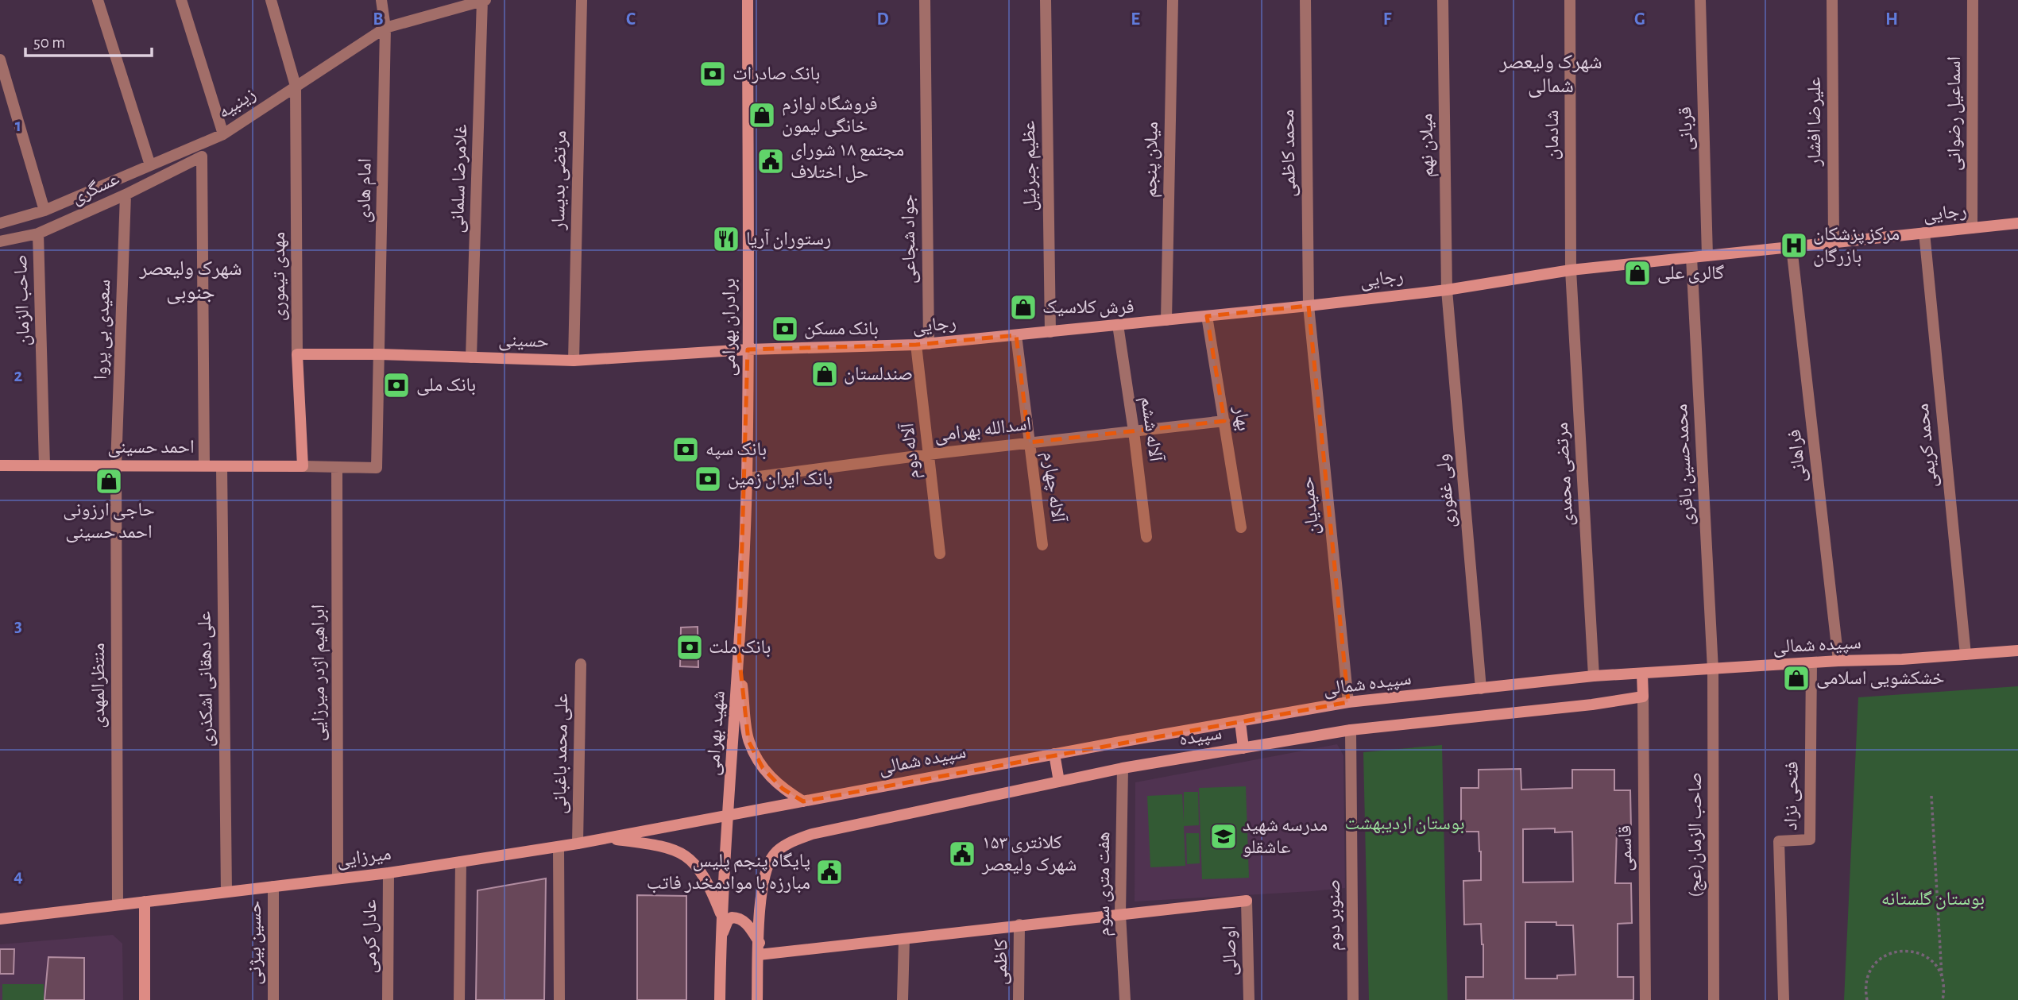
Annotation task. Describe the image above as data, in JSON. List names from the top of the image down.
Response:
{
  "streets": {
    "main road": [
      "رجایی",
      "مهدی تیموری",
      "برادران بهرامی",
      "حسینی",
      "احمد حسینی",
      "سپیده شمالی",
      "شهید بهرامی",
      "سپیده",
      "میرزایی"
    ],
    "street": [
      "زینبیه",
      "اسماعیل رضوانی",
      "علیرضا افشار",
      "قربانی",
      "شادمان",
      "میلان نهم",
      "محمد کاظمی",
      "میلان پنجم",
      "عظیم جبرئیل",
      "غلامرضا سلمانی",
      "مرتضی بدیسار",
      "عسگری",
      "امام هادی",
      "جواد شجاعی",
      "صاحب الزمان",
      "سعیدی بی پروا",
      "بهار",
      "آلاله ششم",
      "اسدالله بهرامی",
      "محمد کریمی",
      "آلاله دوم",
      "فراهانی",
      "محمدحسین باقری",
      "مرتضی محمدی",
      "آلاله چهارم",
      "ولی غفوری",
      "حمیدیان",
      "ابراهیم اژدر میرزایی",
      "علی دهقانی اشکذری",
      "منتظرالمهدی",
      "علی محمد باغبانی",
      "فتحی نزاد",
      "صاحب الزمان(عج)",
      "قاسمی",
      "هفت متری سوم",
      "صنوبر دوم",
      "عادل کرمی",
      "حسین بیژنی",
      "اوصالی",
      "کاظمی"
    ]
  },
  "crossings": [
    ["زینبیه", "غلامرضا سلمانی"],
    ["زینبیه", "امام هادی"],
    ["زینبیه", "مهدی تیموری"],
    ["اسماعیل رضوانی", "رجایی"],
    ["علیرضا افشار", "رجایی"],
    ["قربانی", "رجایی"],
    ["شادمان", "رجایی"],
    ["شادمان", "مرتضی محمدی"],
    ["میلان نهم", "رجایی"],
    ["میلان نهم", "ولی غفوری"],
    ["محمد کاظمی", "رجایی"],
    ["محمد کاظمی", "حمیدیان"],
    ["میلان پنجم", "رجایی"],
    ["عظیم جبرئیل", "رجایی"],
    ["غلامرضا سلمانی", "حسینی"],
    ["مرتضی بدیسار", "حسینی"],
    ["عسگری", "صاحب الزمان"],
    ["عسگری", "سعیدی بی پروا"],
    ["عسگری", "احمد حسینی"],
    ["امام هادی", "حسینی"],
    ["رجایی", "جواد شجاعی"],
    ["رجایی", "برادران بهرامی"],
    ["رجایی", "حسینی"],
    ["رجایی", "بهار"],
    ["رجایی", "آلاله ششم"],
    ["رجایی", "محمد کریمی"],
    ["رجایی", "آلاله دوم"],
    ["رجایی", "فراهانی"],
    ["رجایی", "محمدحسین باقری"],
    ["رجایی", "مرتضی محمدی"],
    ["رجایی", "آلاله چهارم"],
    ["رجایی", "ولی غفوری"],
    ["رجایی", "حمیدیان"],
    ["جواد شجاعی", "آلاله دوم"],
    ["مهدی تیموری", "حسینی"],
    ["مهدی تیموری", "احمد حسینی"],
    ["صاحب الزمان", "احمد حسینی"],
    ["برادران بهرامی", "حسینی"],
    ["برادران بهرامی", "اسدالله بهرامی"],
    ["برادران بهرامی", "شهید بهرامی"],
    ["سعیدی بی پروا", "احمد حسینی"],
    ["سعیدی بی پروا", "منتظرالمهدی"],
    ["بهار", "اسدالله بهرامی"],
    ["آلاله ششم", "اسدالله بهرامی"],
    ["اسدالله بهرامی", "آلاله دوم"],
    ["اسدالله بهرامی", "آلاله چهارم"],
    ["محمد کریمی", "سپیده شمالی"],
    ["احمد حسینی", "علی دهقانی اشکذری"],
    ["احمد حسینی", "منتظرالمهدی"],
    ["فراهانی", "سپیده شمالی"],
    ["محمدحسین باقری", "سپیده شمالی"],
    ["محمدحسین باقری", "صاحب الزمان(عج)"],
    ["مرتضی محمدی", "سپیده شمالی"],
    ["ولی غفوری", "سپیده شمالی"],
    ["حمیدیان", "سپیده شمالی"],
    ["سپیده شمالی", "شهید بهرامی"],
    ["سپیده شمالی", "فتحی نزاد"],
    ["سپیده شمالی", "صاحب الزمان(عج)"],
    ["سپیده شمالی", "میرزایی"],
    ["ابراهیم اژدر میرزایی", "میرزایی"],
    ["علی دهقانی اشکذری", "میرزایی"],
    ["منتظرالمهدی", "میرزایی"],
    ["شهید بهرامی", "میرزایی"],
    ["سپیده", "قاسمی"],
    ["سپیده", "هفت متری سوم"],
    ["سپیده", "صنوبر دوم"],
    ["علی محمد باغبانی", "میرزایی"],
    ["میرزایی", "عادل کرمی"],
    ["میرزایی", "حسین بیژنی"]
  ],
  "districts": ["شهرک ولیعصر شمالی", "شهرک ولیعصر جنوبی"],
  "parks": ["بوستان اردیبهشت", "بوستان گلستانه"],
  "places": {
    "bank": [
      "بانک صادرات",
      "بانک مسکن",
      "بانک ملی",
      "بانک سپه",
      "بانک ایران زمین",
      "بانک ملت"
    ],
    "shop": [
      "فروشگاه لوازم خانگی لیمون",
      "گالری علی",
      "فرش کلاسیک",
      "صندلستان",
      "حاجی ارزونی احمد حسینی",
      "خشکشویی اسلامی"
    ],
    "public building": ["مجتمع ۱۸ شورای حل اختلاف", "کلانتری ۱۵۳ شهرک ولیعصر", "پایگاه پنجم پلیس مبارزه با موادمخدر فاتب"],
    "restaurant": ["رستوران آریا"],
    "hospital": ["مرکز پزشکان بازرگان"],
    "school or university": ["مدرسه شهید عاشقلو"]
  },
  "scale_bar": "50 m",
  "grid": {
    "columns": [
      "B",
      "C",
      "D",
      "E",
      "F",
      "G",
      "H"
    ],
    "rows": [
      "1",
      "2",
      "3",
      "4"
    ]
  }
}
